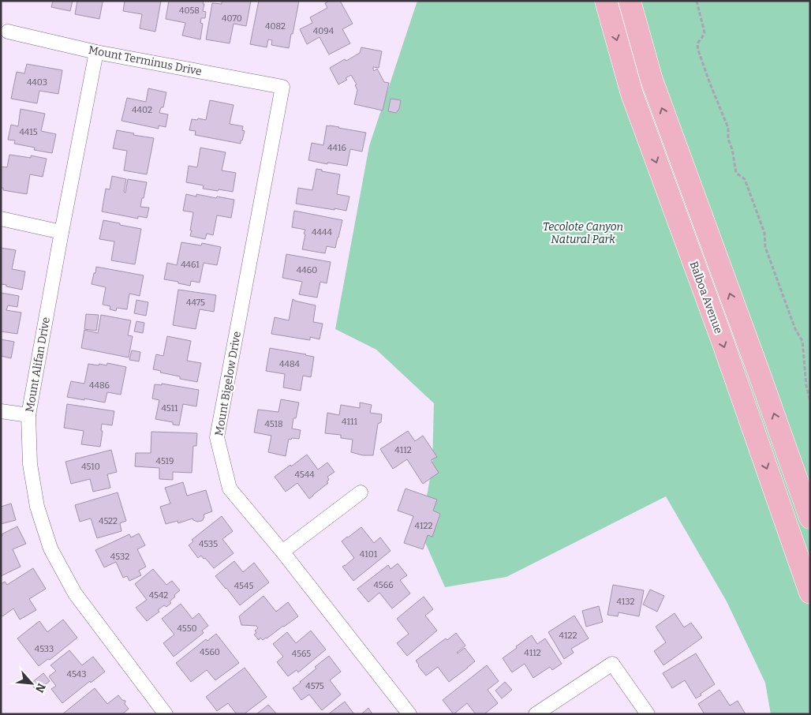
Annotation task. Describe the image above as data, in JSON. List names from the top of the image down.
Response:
{
  "streets": {
    "main road": ["Balboa Avenue"],
    "street": ["Mount Terminus Drive", "Mount Alifan Drive", "Mount Bigelow Drive"]
  },
  "crossings": [
    ["Mount Terminus Drive", "Mount Alifan Drive"],
    ["Mount Terminus Drive", "Mount Bigelow Drive"]
  ],
  "parks": ["Tecolote Canyon Natural Park"],
  "house_numbers": [
    "4058",
    "4070",
    "4082",
    "4094",
    "4403",
    "4402",
    "4415",
    "4416",
    "4444",
    "4461",
    "4460",
    "4475",
    "4484",
    "4486",
    "4511",
    "4111",
    "4518",
    "4112",
    "4519",
    "4510",
    "4544",
    "4522",
    "4122",
    "4535",
    "4101",
    "4532",
    "4566",
    "4545",
    "4542",
    "4132",
    "4550",
    "4122",
    "4533",
    "4560",
    "4112",
    "4565",
    "4543",
    "4575"
  ],
  "north": "bottom right"
}
